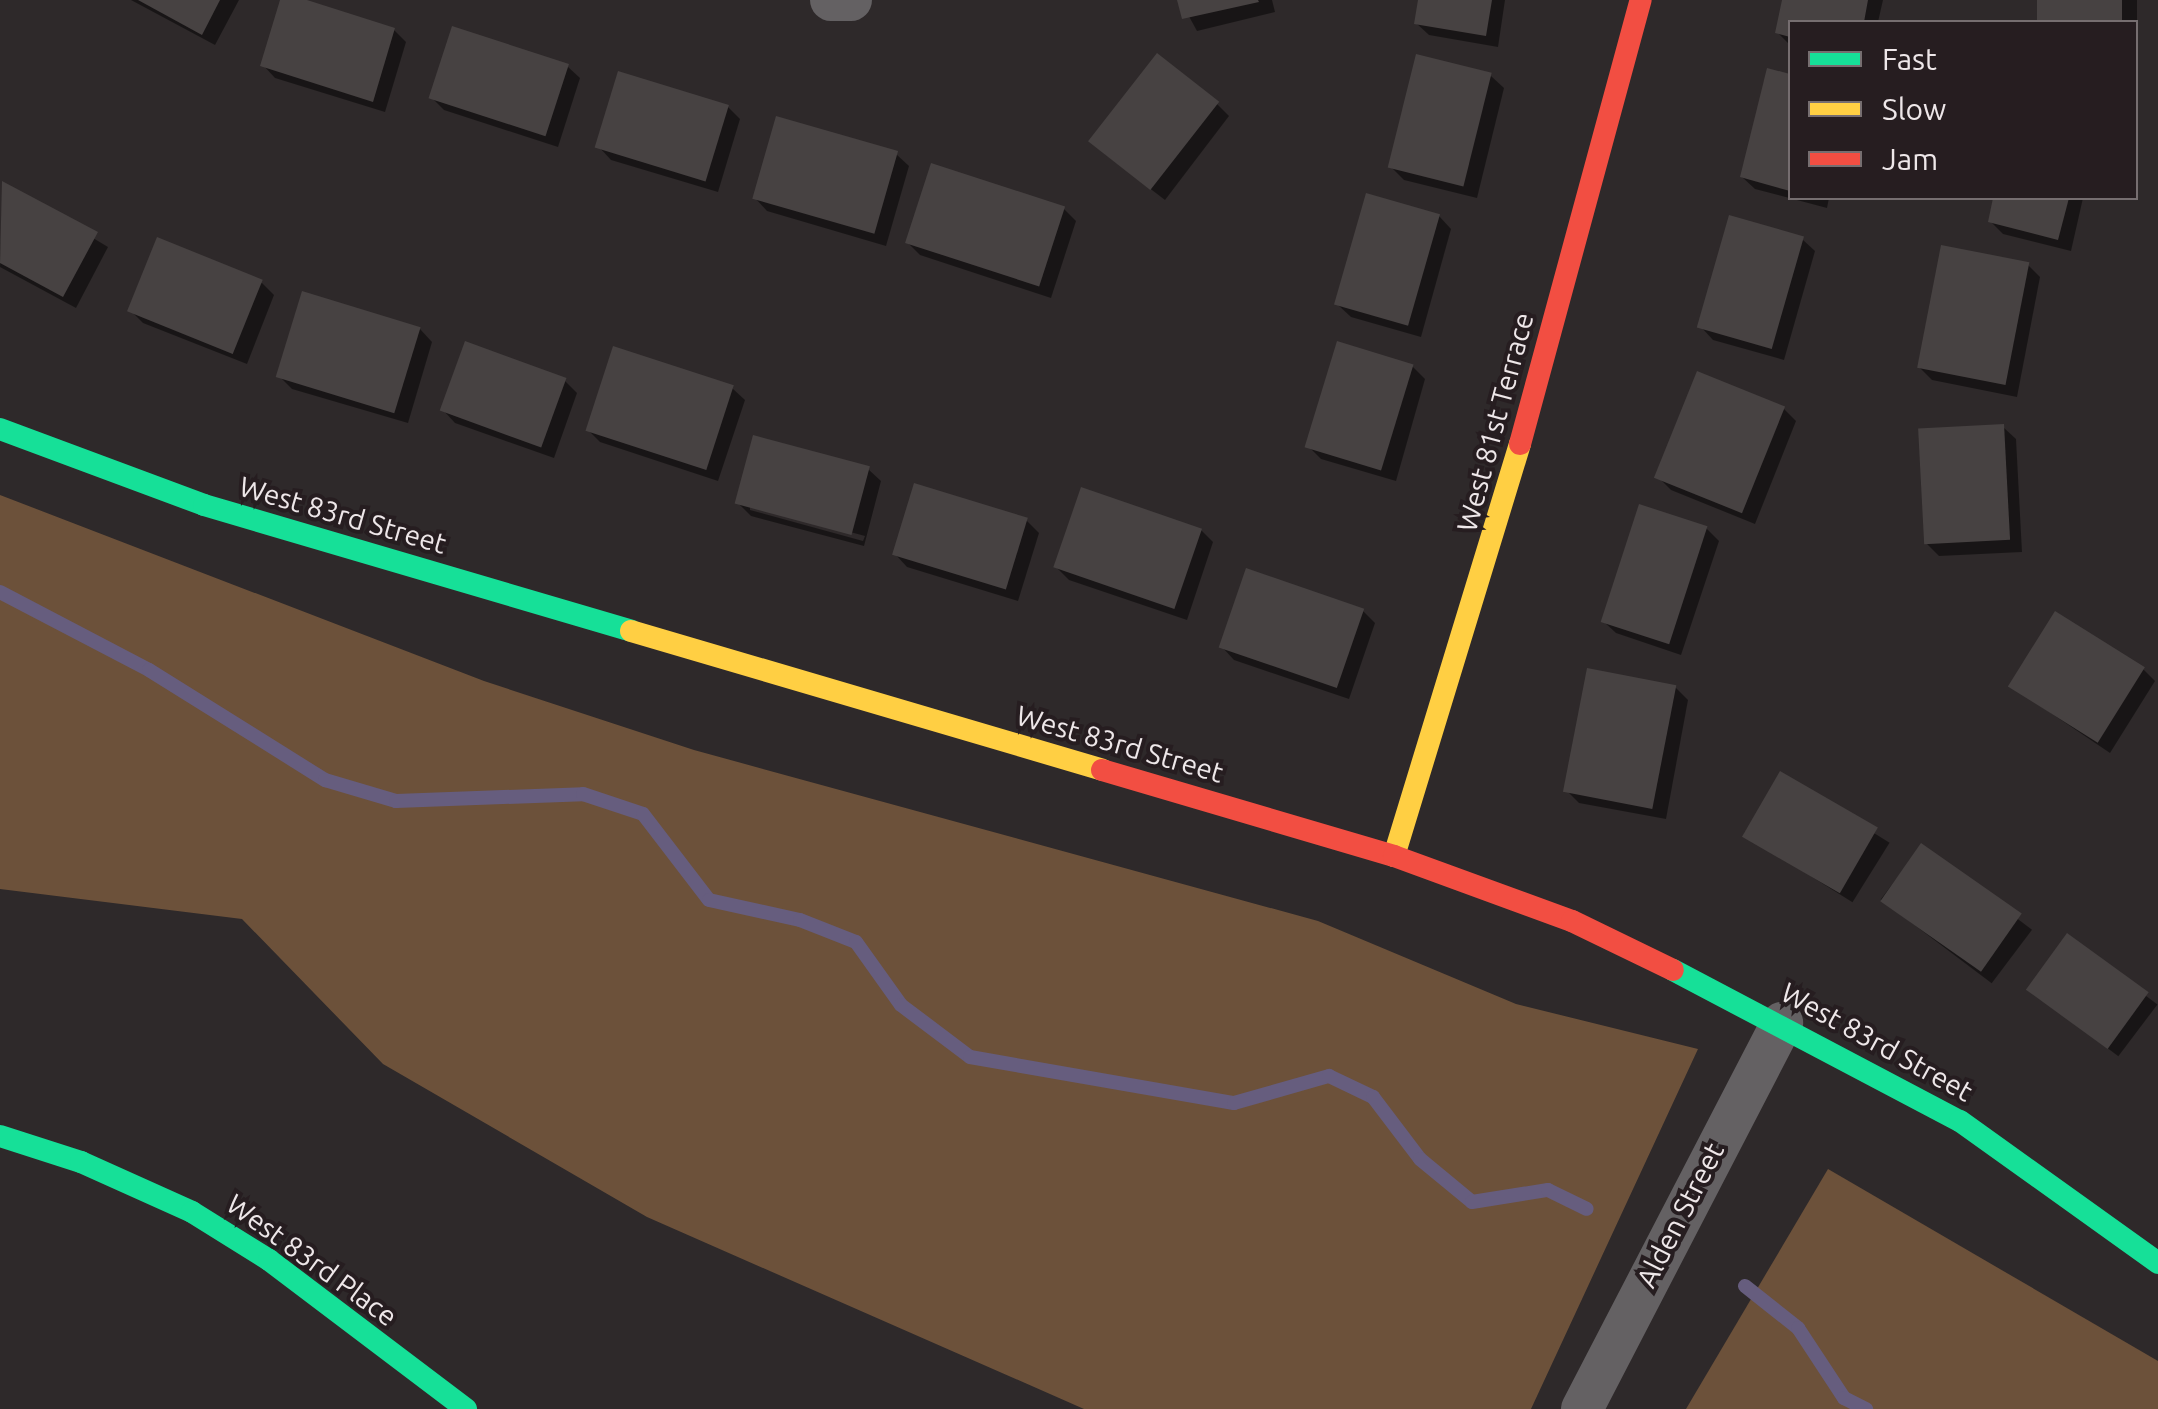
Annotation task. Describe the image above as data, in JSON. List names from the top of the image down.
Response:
{
  "streets": {
    "street": [
      "West 81st Terrace",
      "West 83rd Street",
      "Alden Street",
      "West 83rd Place"
    ]
  },
  "crossings": [
    ["West 81st Terrace", "West 83rd Street"],
    ["West 83rd Street", "Alden Street"]
  ],
  "legend": ["Fast", "Slow", "Jam"]
}
